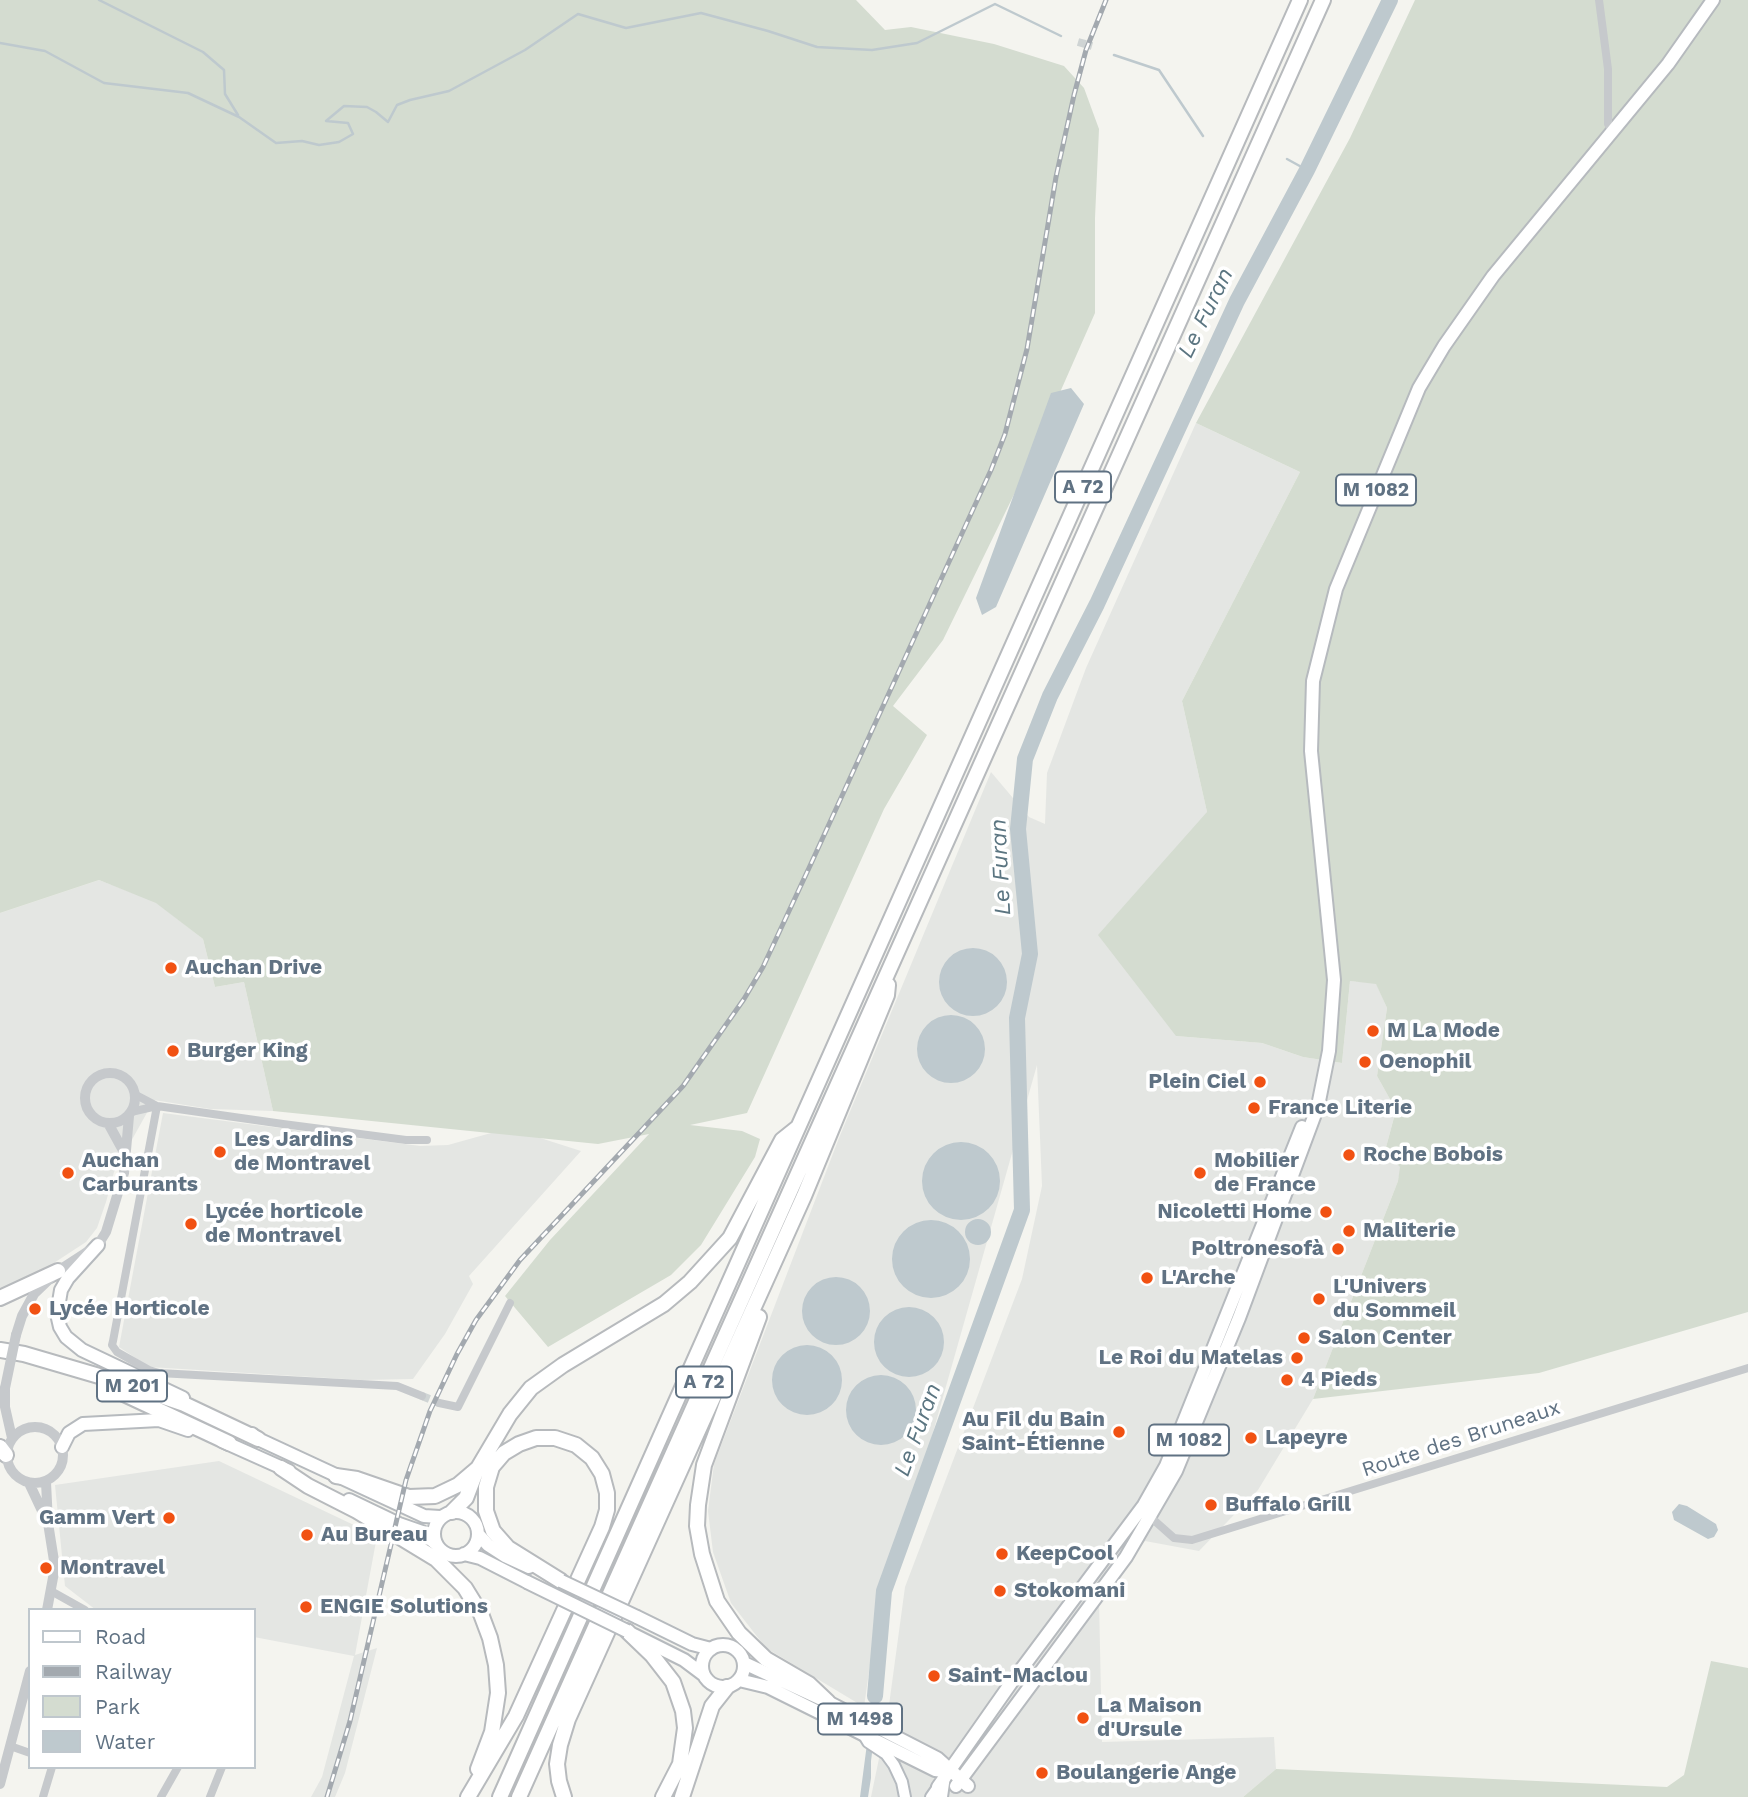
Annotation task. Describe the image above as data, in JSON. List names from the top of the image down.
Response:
{
  "streets": {
    "highway": ["A 72", "M 201"],
    "main road": ["M 1082", "M 1498"],
    "street": ["Route des Bruneaux"]
  },
  "crossings": [
    ["M 1082", "Route des Bruneaux"],
    ["M 1082", "M 1498"]
  ],
  "water": ["Le Furan"],
  "places": [
    "Auchan Drive",
    "M La Mode",
    "Burger King",
    "Oenophil",
    "Plein Ciel",
    "France Literie",
    "Les Jardins de Montravel",
    "Roche Bobois",
    "Auchan Carburants",
    "Mobilier de France",
    "Nicoletti Home",
    "Lycée horticole de Montravel",
    "Maliterie",
    "Poltronesofà",
    "L'Arche",
    "L'Univers du Sommeil",
    "Lycée Horticole",
    "Salon Center",
    "Le Roi du Matelas",
    "4 Pieds",
    "Au Fil du Bain Saint-Étienne",
    "Lapeyre",
    "Buffalo Grill",
    "Gamm Vert",
    "Au Bureau",
    "KeepCool",
    "Montravel",
    "Stokomani",
    "ENGIE Solutions",
    "Saint-Maclou",
    "La Maison d'Ursule",
    "Boulangerie Ange"
  ],
  "legend": [
    "Road",
    "Railway",
    "Park",
    "Water"
  ]
}
